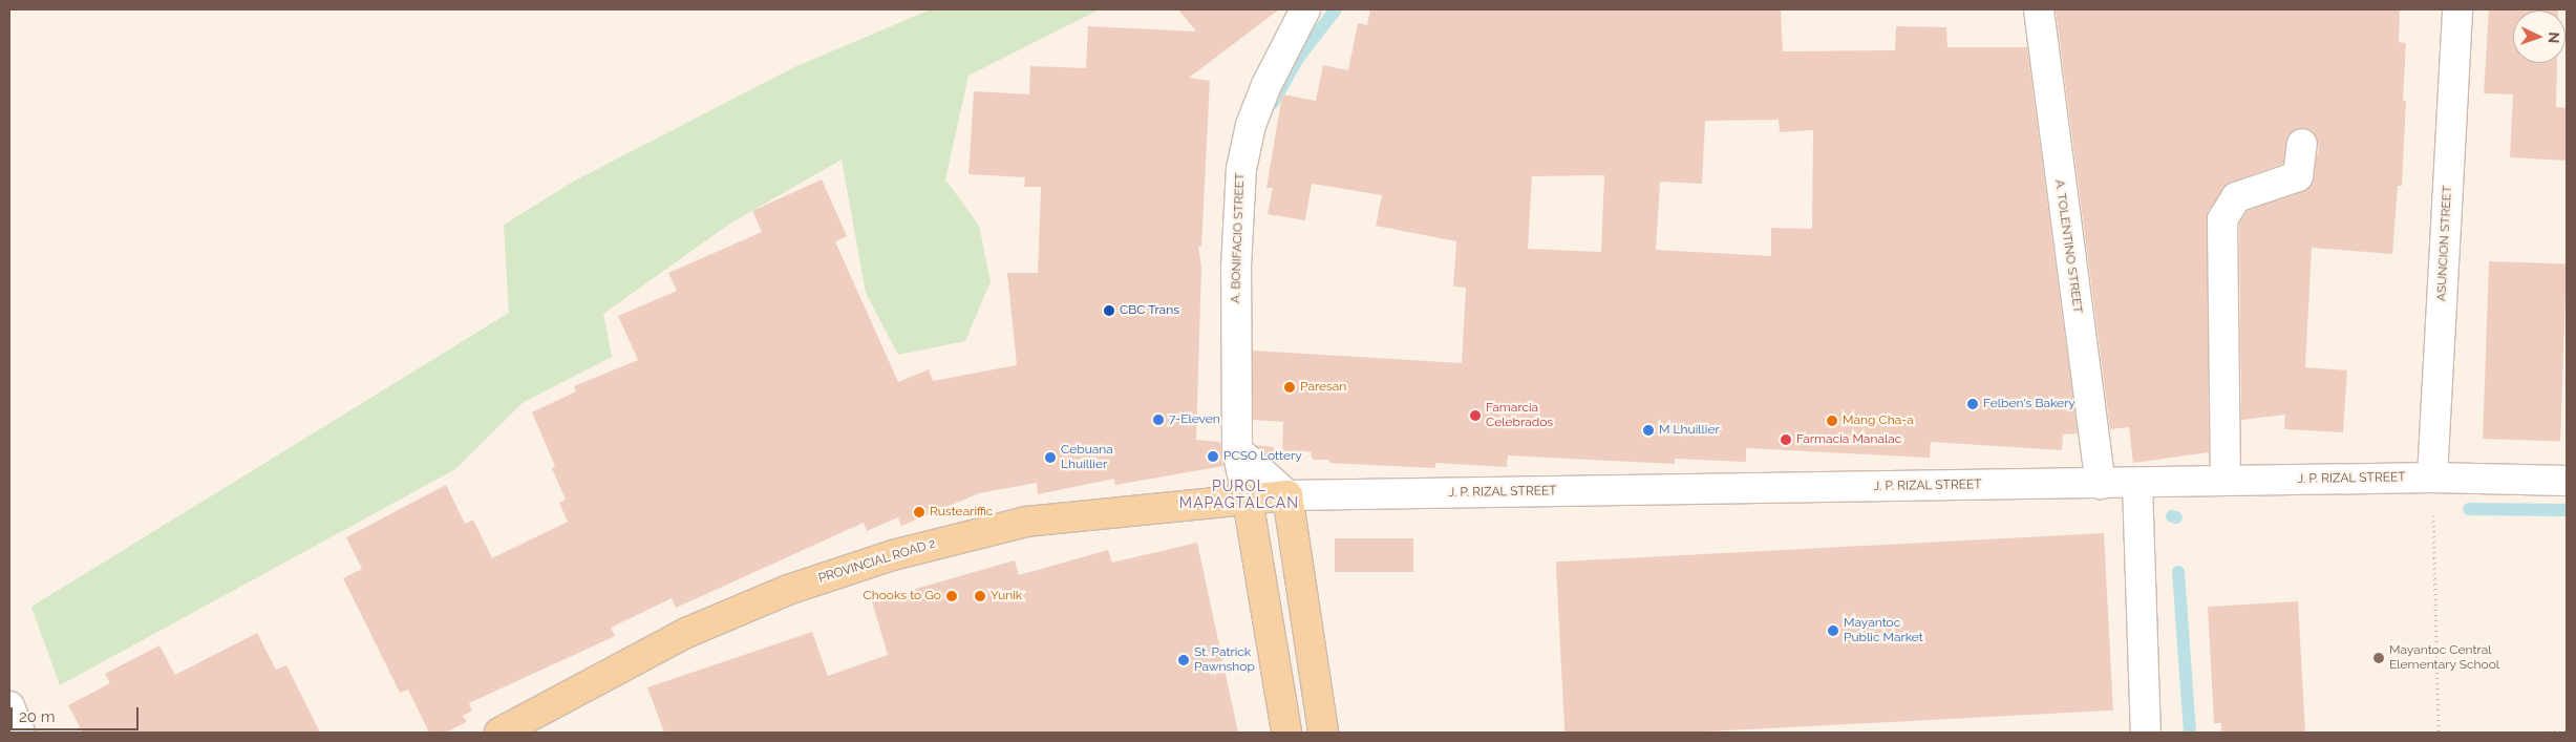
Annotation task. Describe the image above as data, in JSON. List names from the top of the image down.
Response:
{
  "streets": {
    "main road": ["PROVINCIAL ROAD 2"],
    "street": [
      "A. BONIFACIO STREET",
      "ASUNCION STREET",
      "A. TOLENTINO STREET",
      "J. P. RIZAL STREET"
    ]
  },
  "crossings": [
    ["A. BONIFACIO STREET", "PROVINCIAL ROAD 2"],
    ["ASUNCION STREET", "J. P. RIZAL STREET"],
    ["A. TOLENTINO STREET", "J. P. RIZAL STREET"],
    ["J. P. RIZAL STREET", "PROVINCIAL ROAD 2"]
  ],
  "districts": ["PUROL MAPAGTALCAN"],
  "places": [
    "CBC Trans",
    "Paresan",
    "Felben's Bakery",
    "Famarcia Celebrados",
    "7-Eleven",
    "Mang Cha-a",
    "M Lhuillier",
    "Farmacia Manalac",
    "PCSO Lottery",
    "Cebuana Lhuillier",
    "Rusteariffic",
    "Chooks to Go",
    "Yunik",
    "Mayantoc Public Market",
    "Mayantoc Central Elementary School",
    "St. Patrick Pawnshop"
  ],
  "scale_bar": "20 m",
  "north": "right"
}
